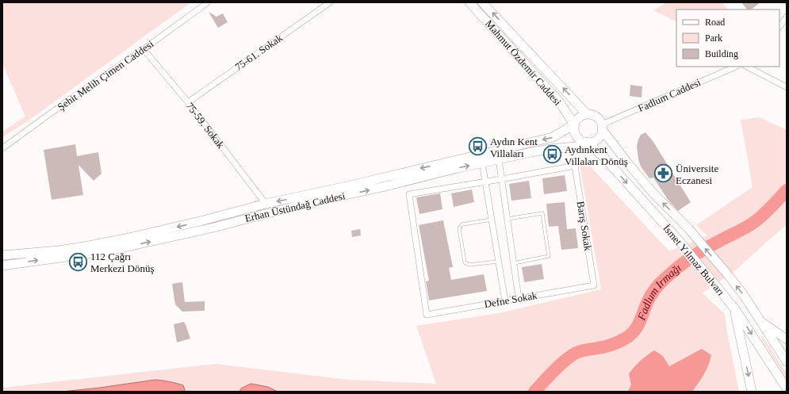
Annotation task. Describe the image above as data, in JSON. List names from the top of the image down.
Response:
{
  "streets": {
    "street": [
      "75-61. Sokak",
      "Mahmut Özdemir Caddesi",
      "Şehit Melih Çimen Caddesi",
      "Fadlum Caddesi",
      "75-59. Sokak",
      "Erhan Üstündağ Caddesi",
      "Barış Sokak",
      "İsmet Yılmaz Bulvarı",
      "Defne Sokak"
    ]
  },
  "crossings": [
    ["75-61. Sokak", "75-59. Sokak"],
    ["Mahmut Özdemir Caddesi", "Fadlum Caddesi"],
    ["Mahmut Özdemir Caddesi", "Erhan Üstündağ Caddesi"],
    ["Mahmut Özdemir Caddesi", "İsmet Yılmaz Bulvarı"],
    ["Şehit Melih Çimen Caddesi", "75-59. Sokak"],
    ["Fadlum Caddesi", "Erhan Üstündağ Caddesi"],
    ["Fadlum Caddesi", "İsmet Yılmaz Bulvarı"],
    ["75-59. Sokak", "Erhan Üstündağ Caddesi"],
    ["Erhan Üstündağ Caddesi", "İsmet Yılmaz Bulvarı"],
    ["Barış Sokak", "Defne Sokak"]
  ],
  "water": ["Fadlum Irmağı"],
  "places": {
    "bus stop": ["Aydın Kent Villaları", "Aydınkent Villaları Dönüş", "112 Çağrı Merkezi Dönüş"],
    "pharmacy": ["Üniversite Eczanesi"]
  },
  "legend": ["Road", "Park", "Building"]
}
